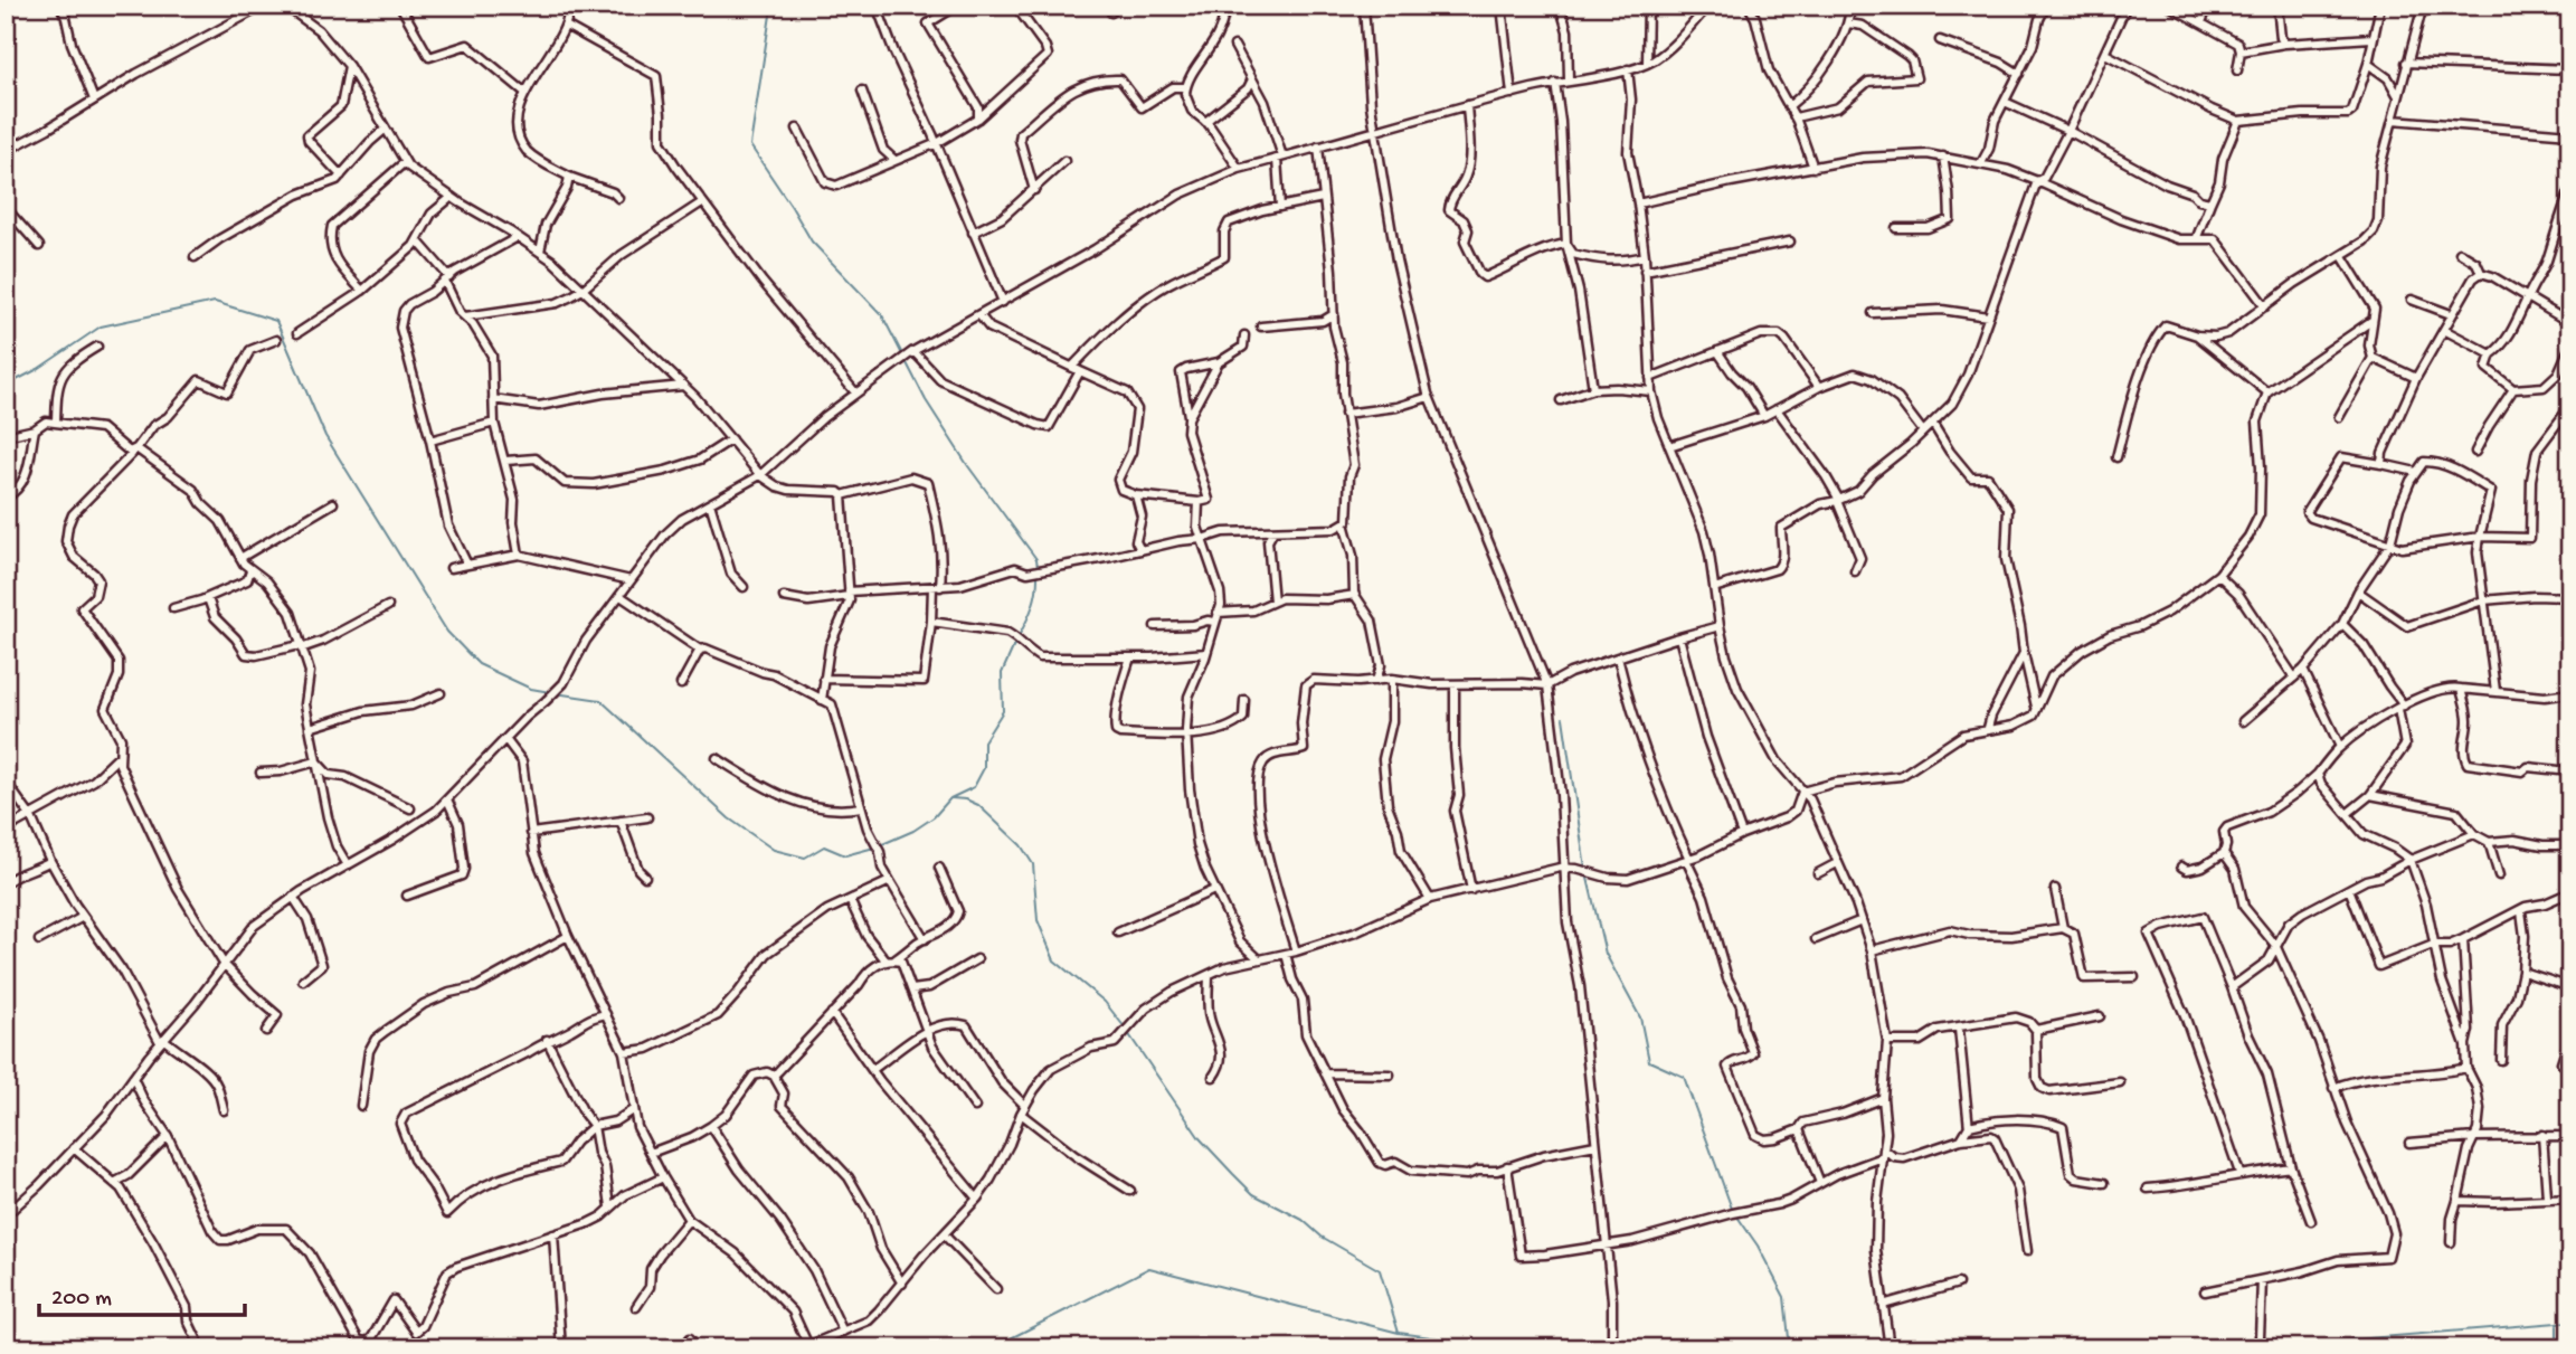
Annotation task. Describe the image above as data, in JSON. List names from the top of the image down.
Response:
{
  "scale_bar": "200 m"
}
